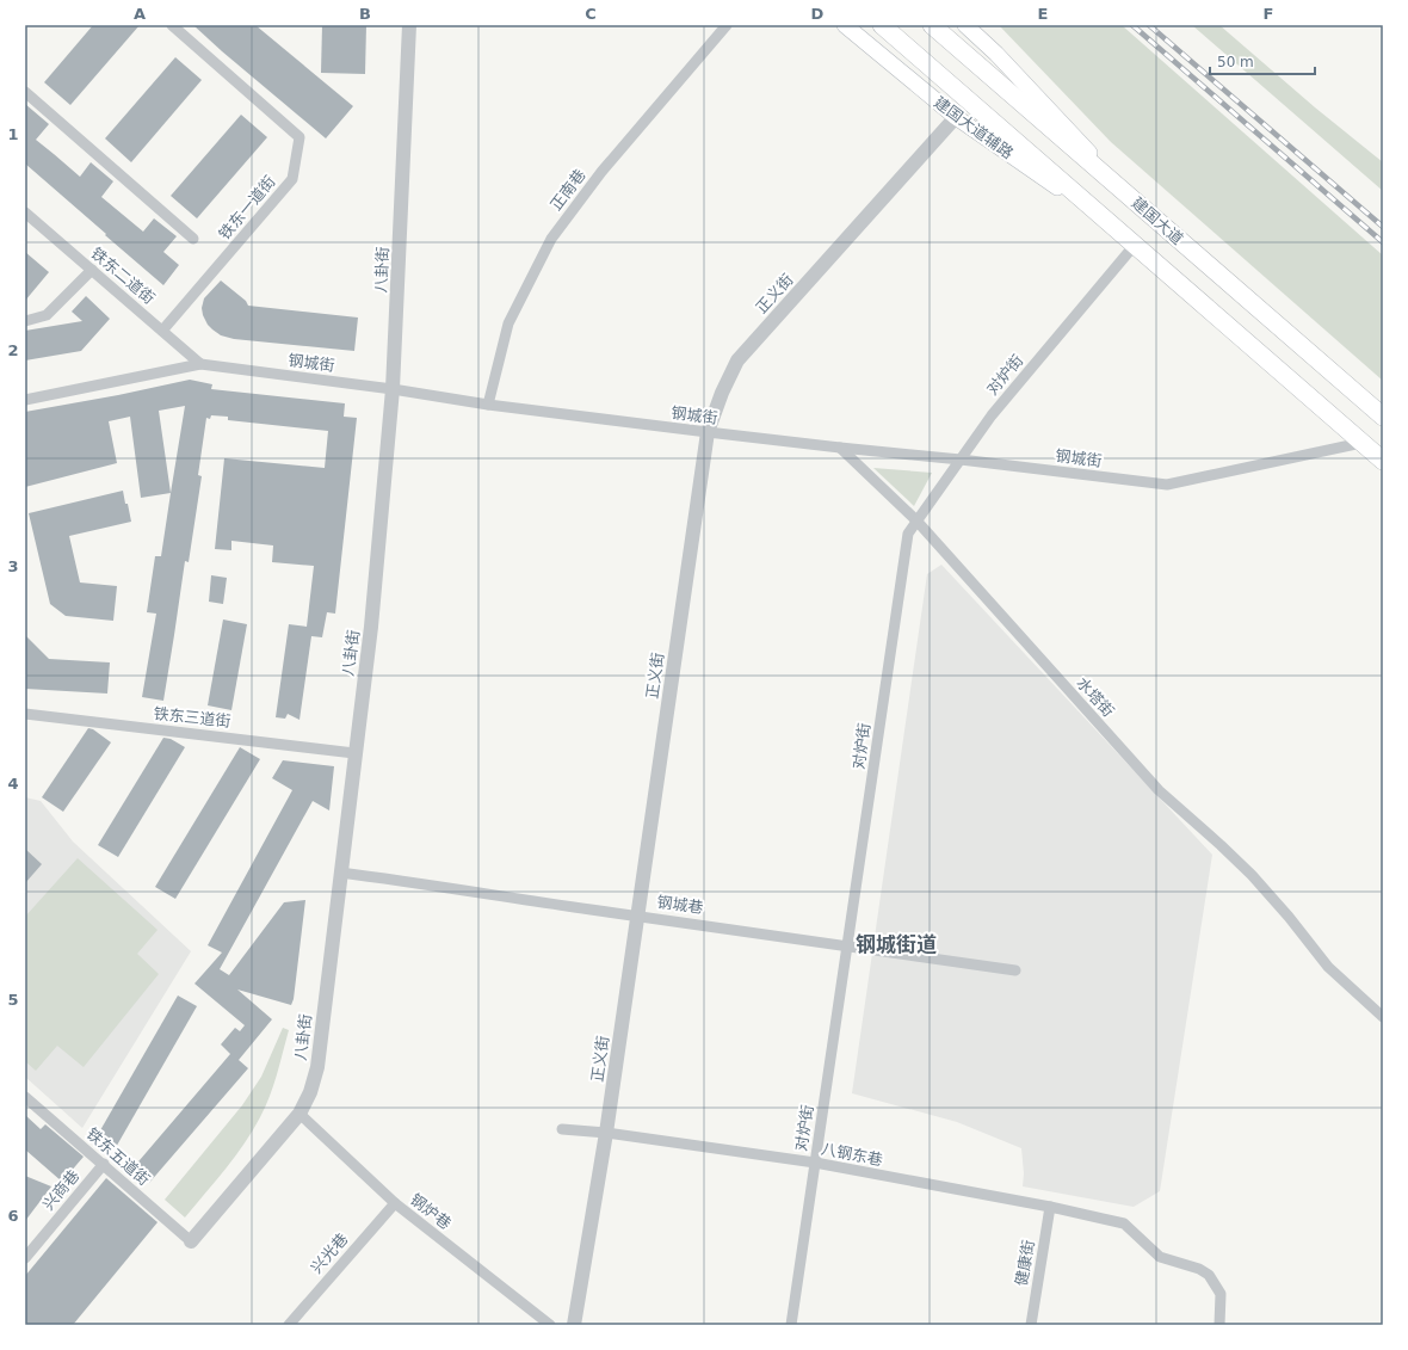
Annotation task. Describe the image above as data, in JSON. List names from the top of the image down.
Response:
{
  "streets": {
    "highway": ["建国大道"],
    "main road": ["建国大道辅路"],
    "street": [
      "正南巷",
      "铁东一道街",
      "八卦街",
      "铁东二道街",
      "正义街",
      "钢城街",
      "对炉街",
      "水塔街",
      "铁东三道街",
      "钢城巷",
      "八钢东巷",
      "铁东五道街",
      "兴商巷",
      "钢炉巷",
      "兴光巷",
      "健康街"
    ]
  },
  "crossings": [
    ["建国大道辅路", "正义街"],
    ["正南巷", "钢城街"],
    ["铁东一道街", "铁东二道街"],
    ["八卦街", "钢城街"],
    ["八卦街", "铁东三道街"],
    ["八卦街", "钢城巷"],
    ["八卦街", "铁东五道街"],
    ["八卦街", "钢炉巷"],
    ["铁东二道街", "钢城街"],
    ["正义街", "钢城街"],
    ["正义街", "钢城巷"],
    ["正义街", "八钢东巷"],
    ["钢城街", "对炉街"],
    ["钢城街", "水塔街"],
    ["对炉街", "水塔街"],
    ["对炉街", "钢城巷"],
    ["对炉街", "八钢东巷"],
    ["八钢东巷", "健康街"],
    ["铁东五道街", "兴商巷"],
    ["钢炉巷", "兴光巷"]
  ],
  "districts": ["钢城街道"],
  "scale_bar": "50 m",
  "grid": {
    "columns": [
      "A",
      "B",
      "C",
      "D",
      "E",
      "F"
    ],
    "rows": [
      "1",
      "2",
      "3",
      "4",
      "5",
      "6"
    ]
  }
}
